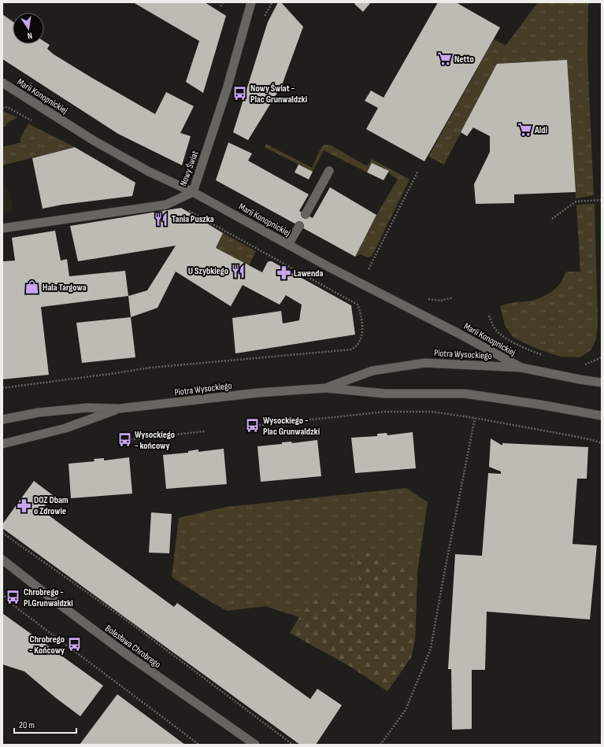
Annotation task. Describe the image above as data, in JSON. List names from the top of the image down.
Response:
{
  "streets": {
    "street": [
      "Marii Konopnickiej",
      "Nowy Świat",
      "Piotra Wysockiego",
      "Bolesława Chrobrego"
    ]
  },
  "crossings": [
    ["Marii Konopnickiej", "Nowy Świat"],
    ["Marii Konopnickiej", "Piotra Wysockiego"]
  ],
  "places": {
    "supermarket": ["Netto", "Aldi"],
    "bus stop": [
      "Nowy Świat - Plac Grunwaldzki",
      "Wysockiego - Plac Grunwaldzki",
      "Wysockiego - końcowy",
      "Chrobrego - Pl.Grunwaldzki",
      "Chrobrego - Końcowy"
    ],
    "restaurant": ["Tania Puszka", "U Szybkiego"],
    "pharmacy": ["Lawenda", "DOZ Dbam o Zdrowie"],
    "shop": ["Hala Targowa"]
  },
  "scale_bar": "20 m",
  "north": "bottom"
}
